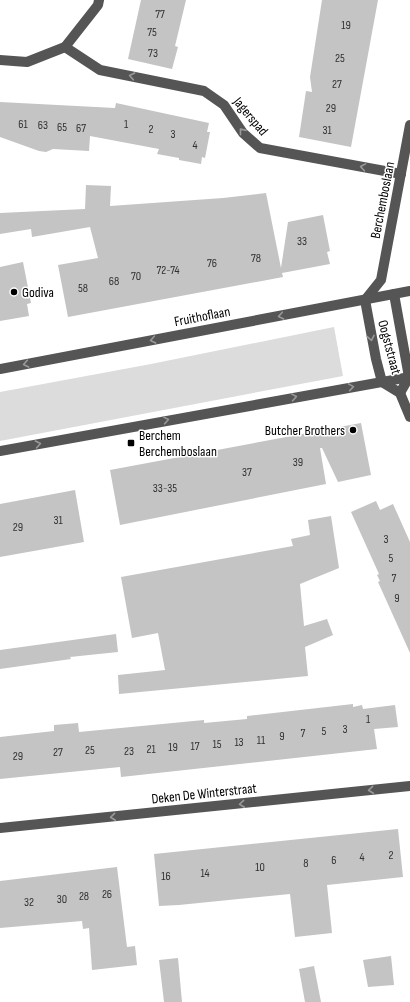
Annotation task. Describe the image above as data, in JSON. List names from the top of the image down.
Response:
{
  "streets": {
    "street": [
      "Jagerspad",
      "Berchemboslaan",
      "Fruithoflaan",
      "Oogststraat",
      "Deken De Winterstraat"
    ]
  },
  "crossings": [
    ["Jagerspad", "Berchemboslaan"],
    ["Berchemboslaan", "Fruithoflaan"],
    ["Berchemboslaan", "Oogststraat"],
    ["Fruithoflaan", "Oogststraat"]
  ],
  "one_way": ["Jagerspad", "Deken De Winterstraat"],
  "places": {
    "other": ["Godiva", "Butcher Brothers"],
    "transit": ["Berchem Berchemboslaan"]
  },
  "house_numbers": [
    "77",
    "19",
    "75",
    "73",
    "25",
    "27",
    "29",
    "61",
    "1",
    "63",
    "65",
    "67",
    "2",
    "31",
    "3",
    "4",
    "33",
    "78",
    "76",
    "72-74",
    "70",
    "68",
    "58",
    "39",
    "37",
    "33-35",
    "31",
    "29",
    "3",
    "5",
    "7",
    "9",
    "1",
    "3",
    "5",
    "7",
    "9",
    "11",
    "13",
    "15",
    "17",
    "19",
    "21",
    "25",
    "23",
    "27",
    "29",
    "2",
    "4",
    "6",
    "8",
    "10",
    "14",
    "16",
    "26",
    "28",
    "30",
    "32"
  ]
}
